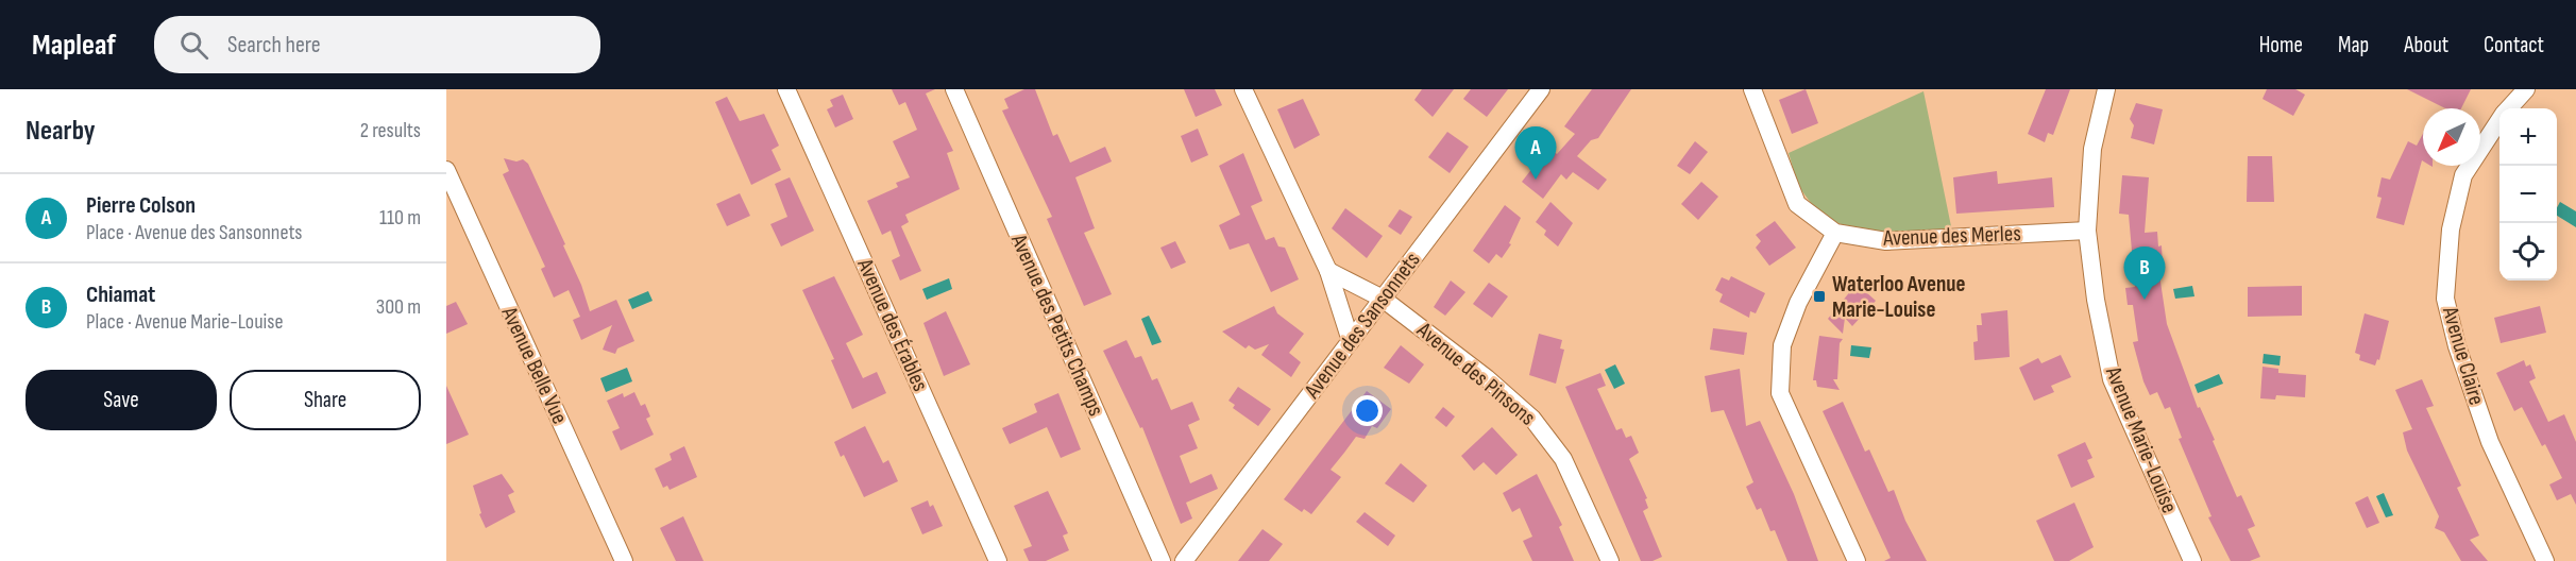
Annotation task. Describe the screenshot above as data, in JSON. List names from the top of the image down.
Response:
{
  "streets": {
    "street": [
      "Avenue des Merles",
      "Avenue des Érables",
      "Avenue des Petits Champs",
      "Avenue des Sansonnets",
      "Avenue Claire",
      "Avenue Belle Vue",
      "Avenue des Pinsons",
      "Avenue Marie-Louise"
    ]
  },
  "crossings": [
    ["Avenue des Merles", "Avenue Marie-Louise"],
    ["Avenue des Sansonnets", "Avenue des Pinsons"]
  ],
  "places": {
    "transit": ["Waterloo Avenue Marie-Louise"]
  },
  "north": "bottom left",
  "page": {
    "header": "Mapleaf",
    "search": "Search here",
    "nav": [
      "Home",
      "Map",
      "About",
      "Contact"
    ],
    "heading": ["Nearby", "2 results"],
    "map_buttons": ["+", "−"],
    "pins": ["A", "B"],
    "list": [
      {
        "mark": "A",
        "name": "Pierre Colson",
        "note": "Place · Avenue des Sansonnets",
        "value": "110 m"
      },
      {
        "mark": "B",
        "name": "Chiamat",
        "note": "Place · Avenue Marie-Louise",
        "value": "300 m"
      }
    ],
    "buttons": ["Save", "Share"]
  }
}
